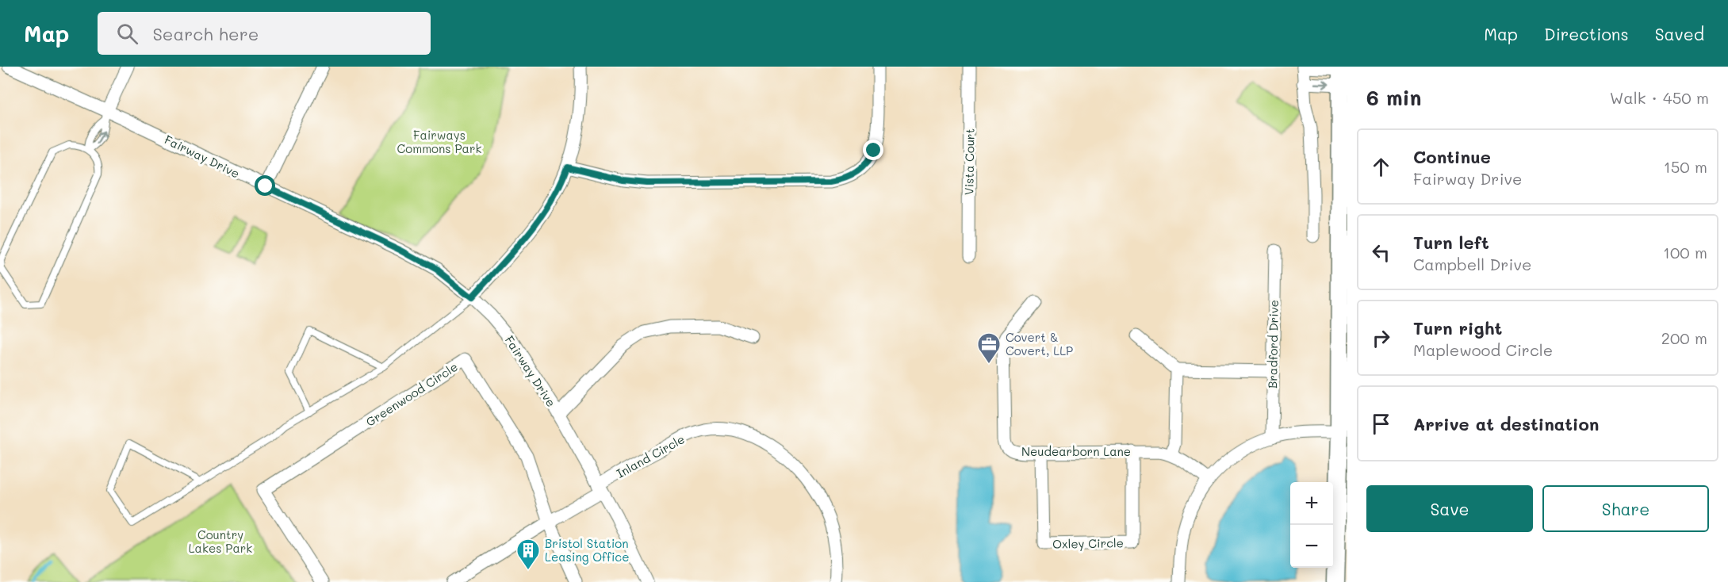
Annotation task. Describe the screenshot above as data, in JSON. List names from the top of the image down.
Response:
{
  "streets": {
    "street": [
      "Fairway Drive",
      "Vista Court",
      "Bradford Drive",
      "Greenwood Circle",
      "Neudearborn Lane",
      "Inland Circle",
      "Oxley Circle"
    ]
  },
  "crossings": [
    ["Fairway Drive", "Inland Circle"],
    ["Greenwood Circle", "Inland Circle"],
    ["Neudearborn Lane", "Oxley Circle"]
  ],
  "parks": ["Fairways Commons Park", "Country Lakes Park"],
  "places": {
    "office": ["Covert & Covert, LLP"],
    "building": ["Bristol Station Leasing Office"]
  },
  "page": {
    "header": "Map",
    "search": "Search here",
    "nav": ["Map", "Directions", "Saved"],
    "heading": ["6 min", "Walk · 450 m"],
    "list": [
      ["Continue", "Fairway Drive", "150 m"],
      ["Turn left", "Campbell Drive", "100 m"],
      ["Turn right", "Maplewood Circle", "200 m"],
      "Arrive at destination"
    ],
    "buttons": ["Save", "Share"],
    "map_buttons": ["+", "−"]
  }
}
